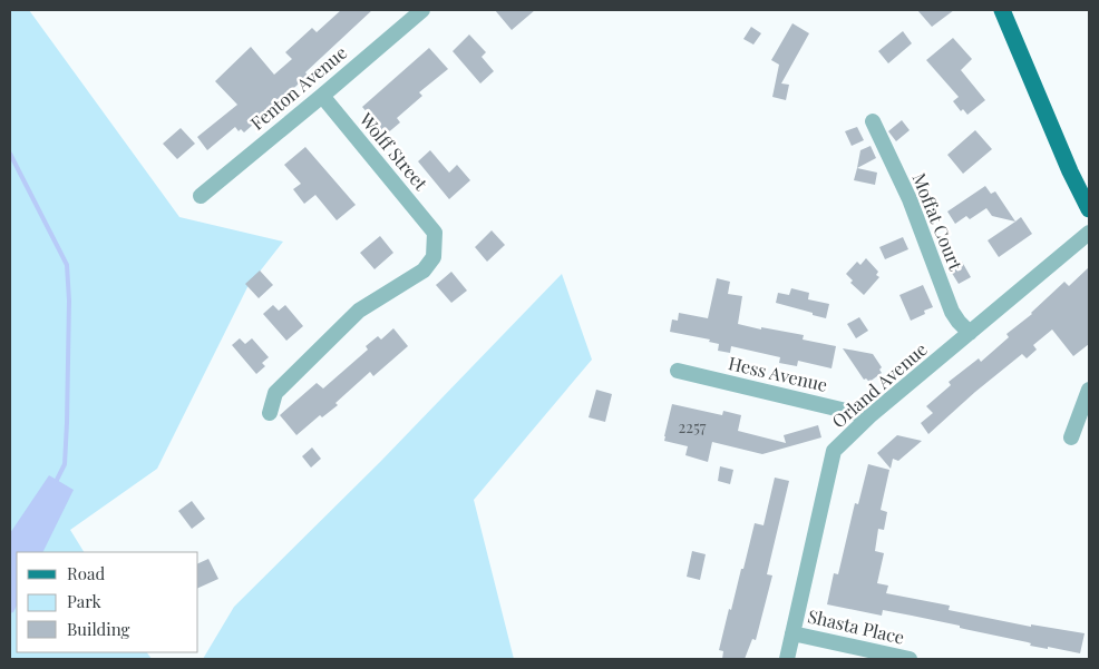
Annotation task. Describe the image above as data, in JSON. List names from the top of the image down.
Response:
{
  "streets": {
    "street": [
      "Fenton Avenue",
      "Wolff Street",
      "Moffat Court",
      "Hess Avenue",
      "Orland Avenue",
      "Shasta Place"
    ]
  },
  "crossings": [
    ["Fenton Avenue", "Wolff Street"],
    ["Moffat Court", "Orland Avenue"],
    ["Hess Avenue", "Orland Avenue"],
    ["Orland Avenue", "Shasta Place"]
  ],
  "house_numbers": ["2257"],
  "legend": ["Road", "Park", "Building"]
}
